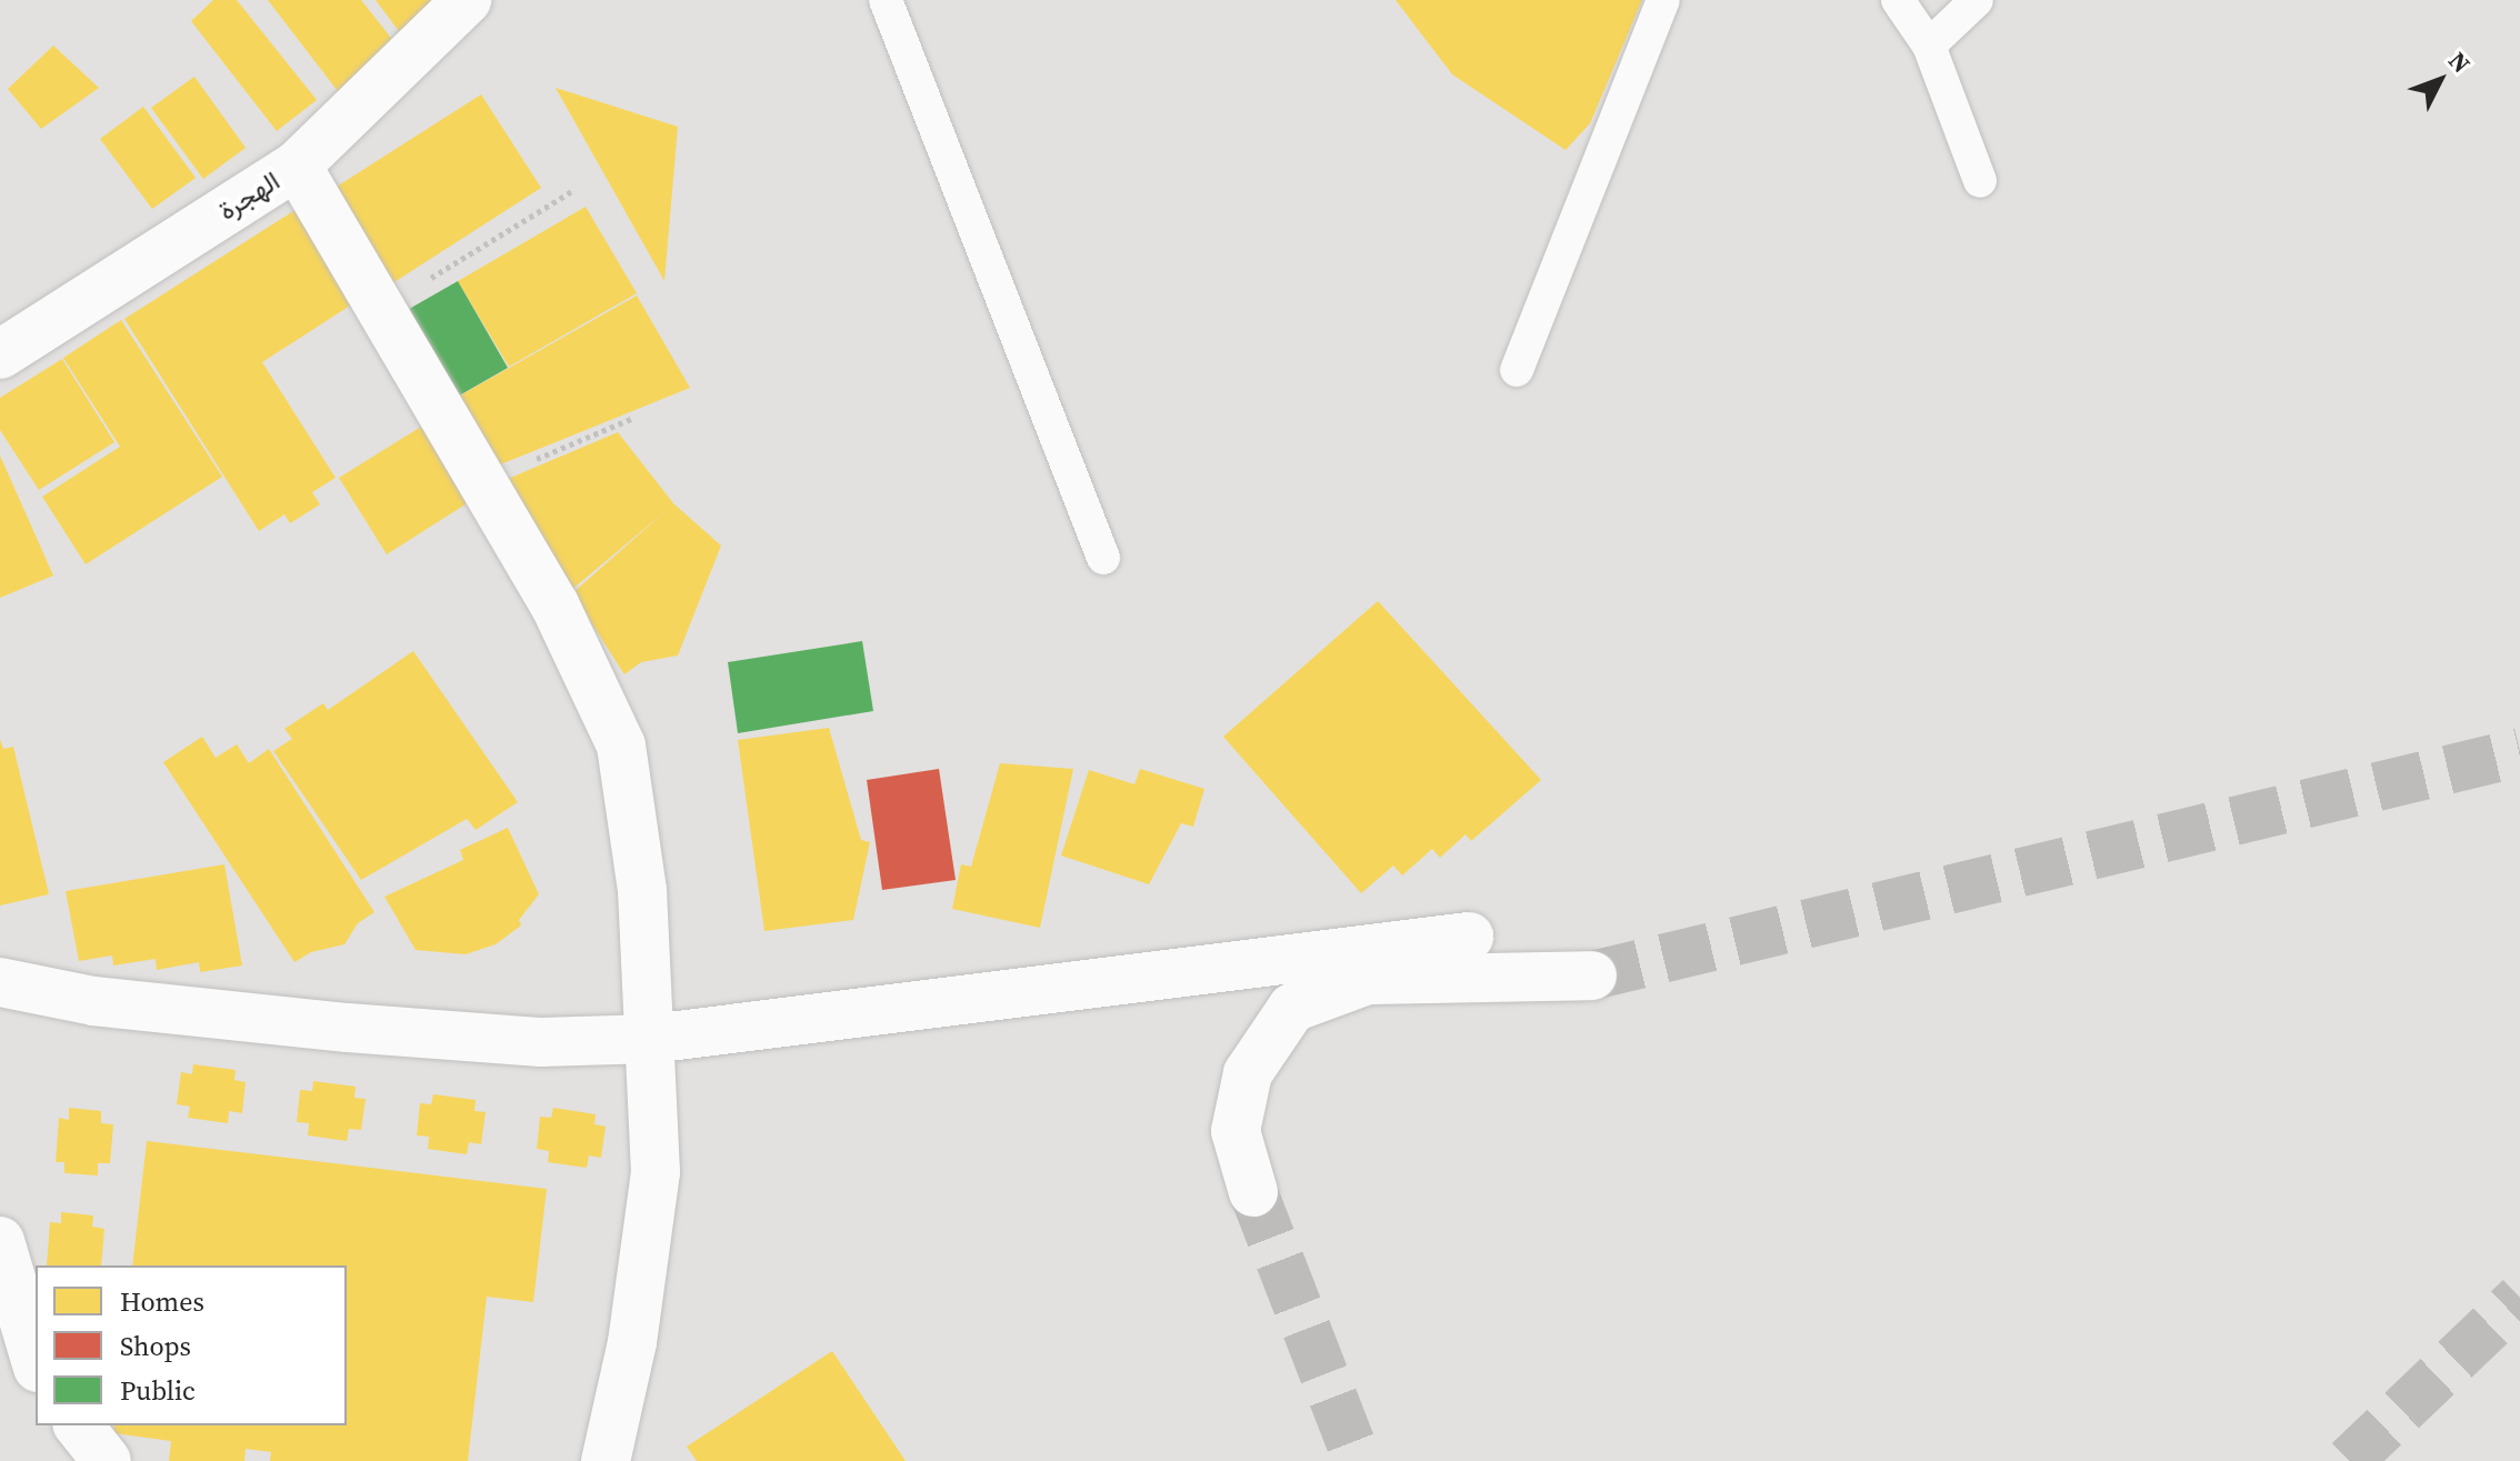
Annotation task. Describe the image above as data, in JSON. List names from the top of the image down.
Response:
{
  "streets": {
    "street": ["الهجرة"]
  },
  "legend": ["Homes", "Shops", "Public"],
  "north": "top right"
}
